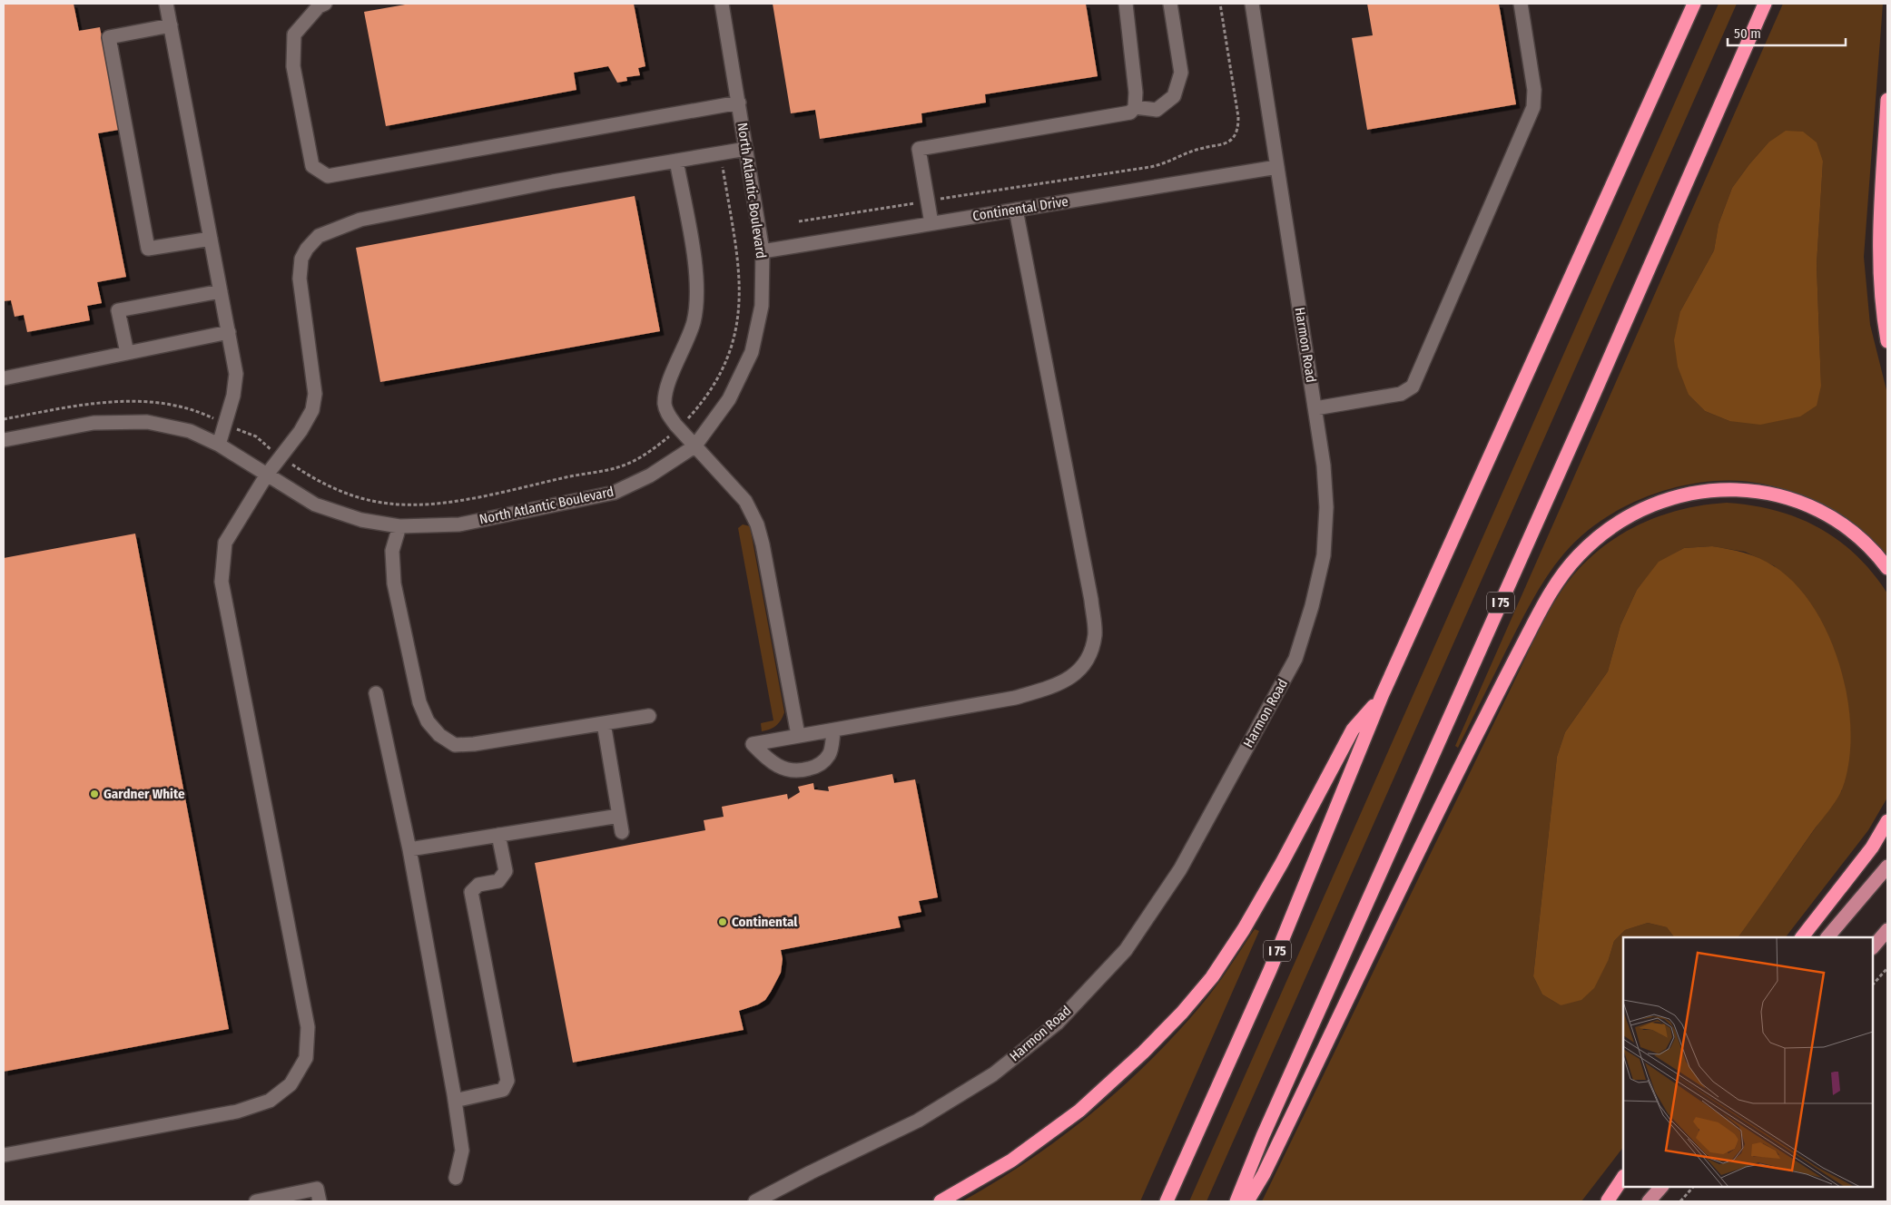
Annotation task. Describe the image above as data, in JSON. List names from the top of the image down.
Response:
{
  "streets": {
    "highway": ["I 75"],
    "street": ["North Atlantic Boulevard", "Continental Drive", "Harmon Road"]
  },
  "crossings": [
    ["North Atlantic Boulevard", "Continental Drive"],
    ["Continental Drive", "Harmon Road"]
  ],
  "places": ["Gardner White", "Continental"],
  "scale_bar": "50 m"
}
